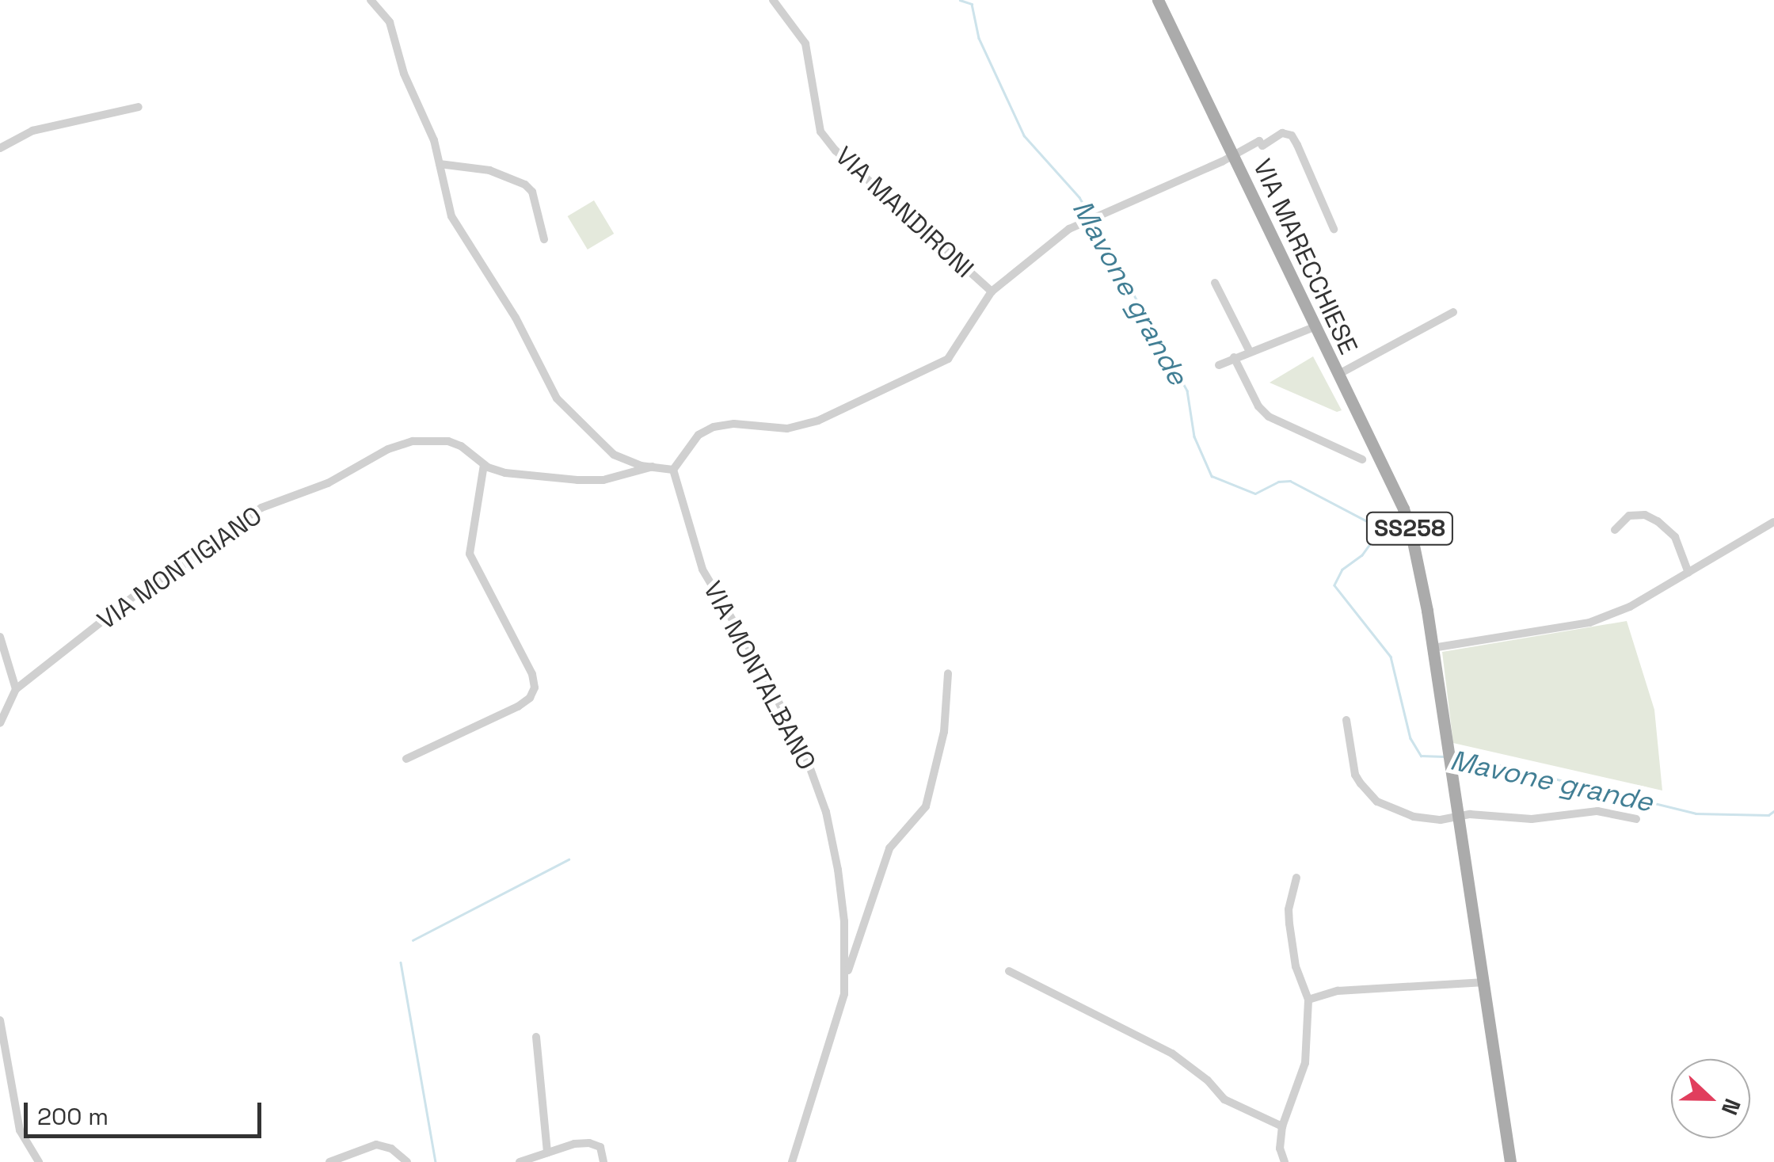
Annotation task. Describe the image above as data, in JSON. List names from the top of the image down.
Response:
{
  "streets": {
    "main road": ["VIA MARECCHIESE", "SS258"],
    "street": ["VIA MANDIRONI", "VIA MONTIGIANO", "VIA MONTALBANO"]
  },
  "water": ["Mavone grande"],
  "scale_bar": "200 m",
  "north": "right"
}
